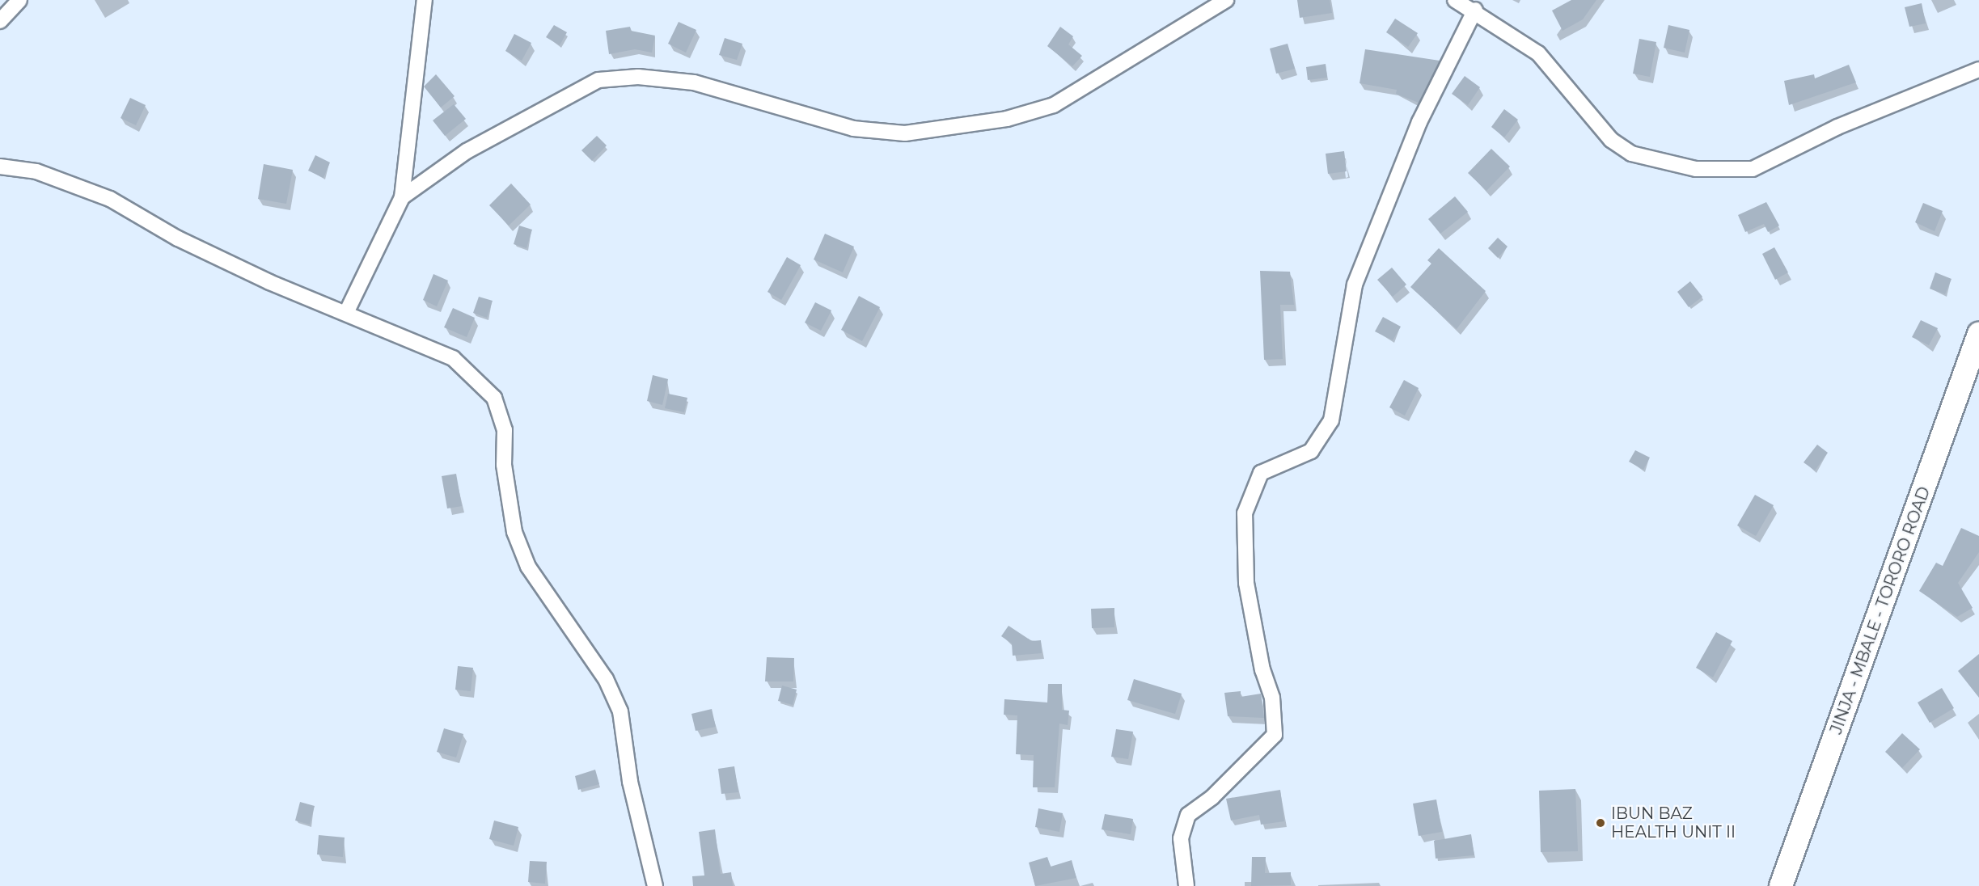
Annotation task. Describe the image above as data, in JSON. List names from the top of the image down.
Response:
{
  "streets": {
    "main road": ["JINJA - MBALE - TORORO ROAD"]
  },
  "places": ["IBUN BAZ HEALTH UNIT II"]
}
